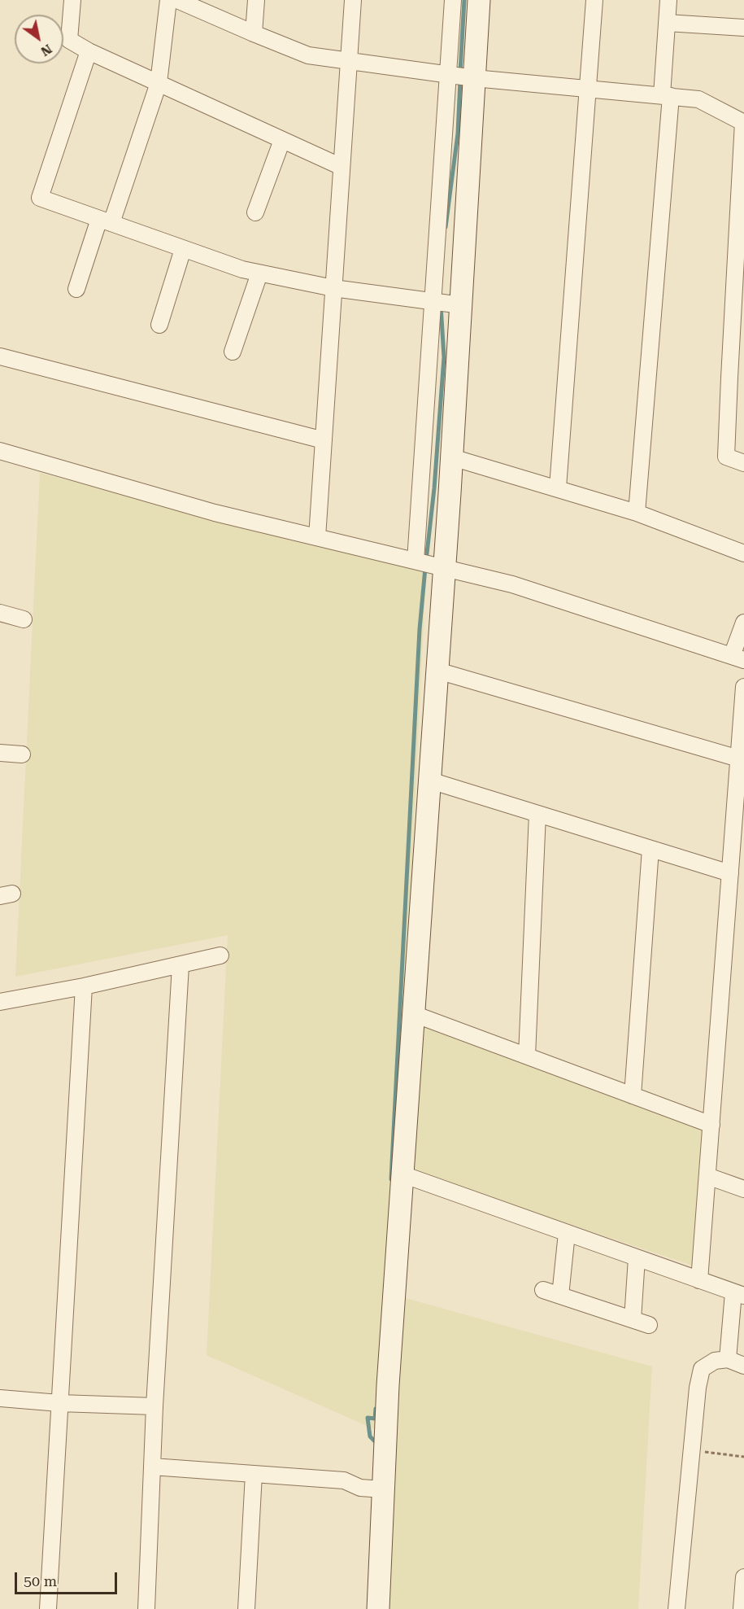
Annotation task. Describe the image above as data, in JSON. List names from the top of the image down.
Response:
{
  "scale_bar": "50 m",
  "north": "bottom right"
}
